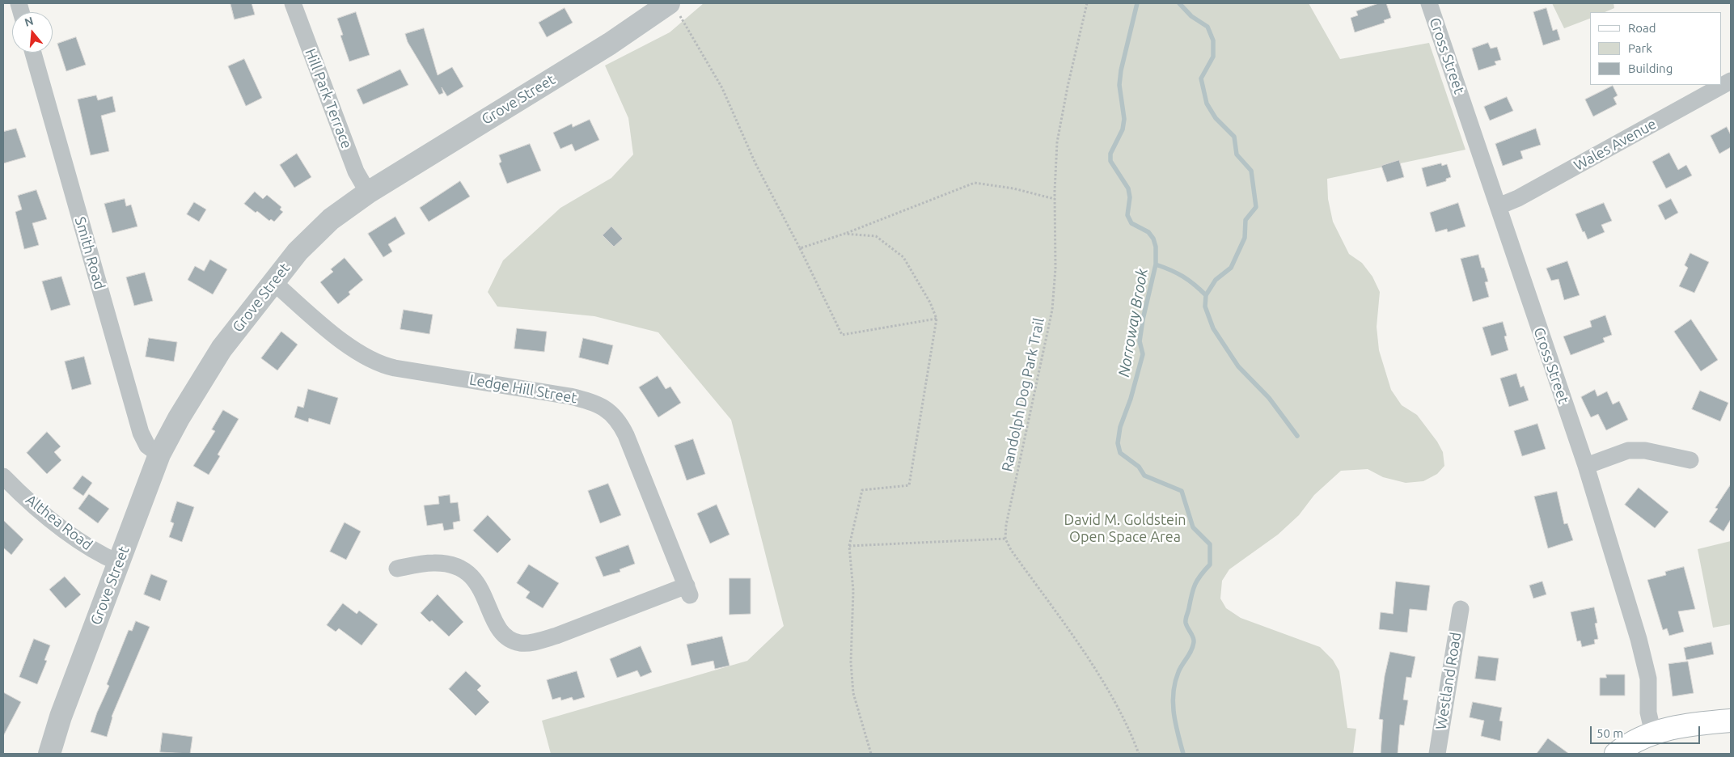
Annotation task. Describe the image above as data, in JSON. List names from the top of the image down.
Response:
{
  "streets": {
    "street": [
      "Cross Street",
      "Hill Park Terrace",
      "Grove Street",
      "Wales Avenue",
      "Smith Road",
      "Ledge Hill Street",
      "Althea Road",
      "Westland Road"
    ],
    "path": ["Randolph Dog Park Trail"]
  },
  "crossings": [
    ["Cross Street", "Wales Avenue"],
    ["Hill Park Terrace", "Grove Street"],
    ["Grove Street", "Smith Road"],
    ["Grove Street", "Ledge Hill Street"],
    ["Grove Street", "Althea Road"]
  ],
  "water": ["Norroway Brook"],
  "parks": ["David M. Goldstein Open Space Area"],
  "legend": ["Road", "Park", "Building"],
  "scale_bar": "50 m",
  "north": "top"
}
